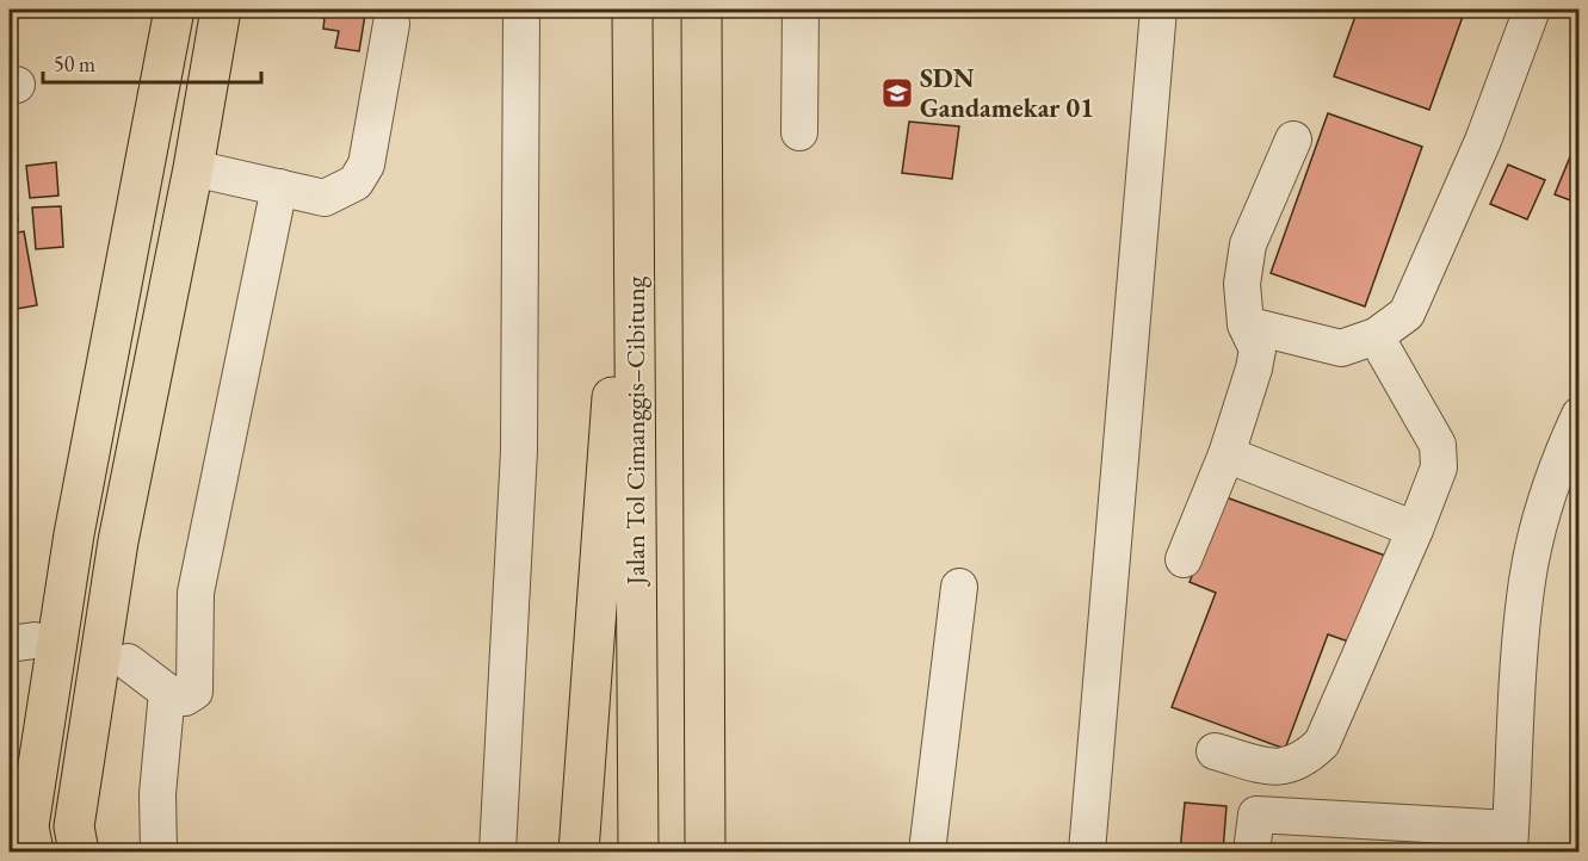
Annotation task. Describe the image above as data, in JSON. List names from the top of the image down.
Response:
{
  "streets": {
    "highway": ["Jalan Tol Cimanggis–Cibitung"]
  },
  "places": {
    "school or university": ["SDN Gandamekar 01"]
  },
  "scale_bar": "50 m"
}
